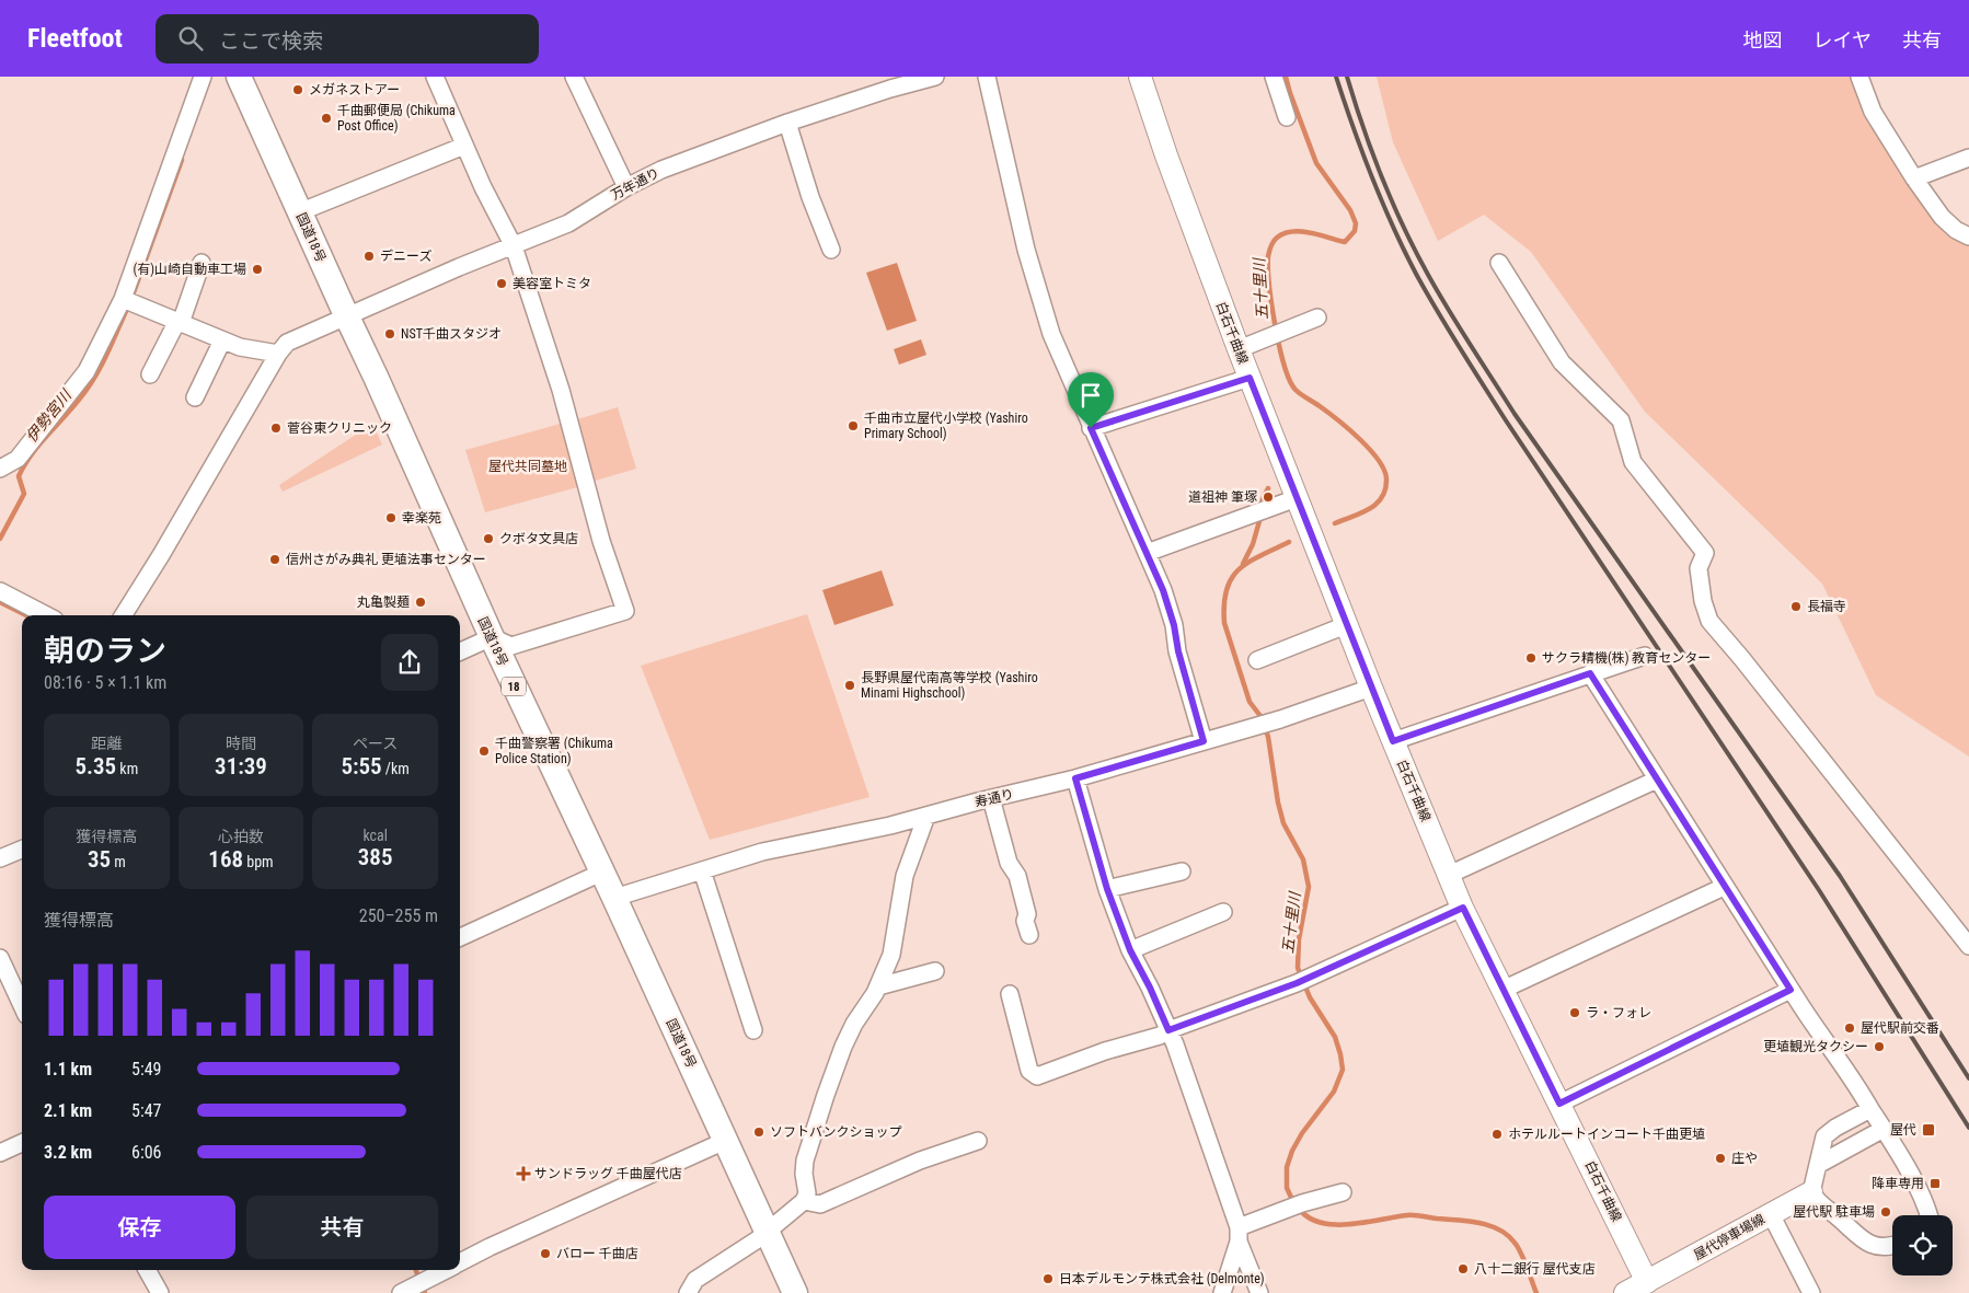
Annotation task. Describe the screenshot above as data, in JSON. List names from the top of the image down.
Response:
{
  "streets": {
    "highway": ["国道18号", "18"],
    "main road": ["白石千曲線", "屋代停車場線"],
    "street": ["万年通り", "寿通り"]
  },
  "crossings": [
    ["万年通り", "国道18号"],
    ["国道18号", "寿通り"],
    ["白石千曲線", "寿通り"],
    ["白石千曲線", "屋代停車場線"]
  ],
  "water": ["五十里川", "伊勢宮川"],
  "parks": ["屋代共同墓地"],
  "places": {
    "other": [
      "メガネストアー",
      "千曲郵便局 (Chikuma Post Office)",
      "デニーズ",
      "(有)山崎自動車工場",
      "美容室トミタ",
      "NST千曲スタジオ",
      "千曲市立屋代小学校 (Yashiro Primary School)",
      "菅谷東クリニック",
      "道祖神 筆塚",
      "幸楽苑",
      "クボタ文具店",
      "信州さがみ典礼 更埴法事センター",
      "丸亀製麺",
      "長福寺",
      "サクラ精機(株) 教育センター",
      "長野県屋代南高等学校 (Yashiro Minami Highschool)",
      "千曲警察署 (Chikuma Police Station)",
      "ラ・フォレ",
      "屋代駅前交番",
      "更埴観光タクシー",
      "ソフトバンクショップ",
      "ホテルルートインコート千曲更埴",
      "庄や",
      "屋代駅 駐車場",
      "バロー 千曲店",
      "八十二銀行 屋代支店",
      "日本デルモンテ株式会社 (Delmonte)"
    ],
    "transit": ["屋代", "降車専用"],
    "health": ["サンドラッグ 千曲屋代店"]
  },
  "page": {
    "header": "Fleetfoot",
    "search": "ここで検索",
    "nav": ["地図", "レイヤ", "共有"],
    "heading": ["朝のラン", "08:16 · 5 × 1.1 km"],
    "stats": [
      ["距離", "5.35 km"],
      ["時間", "31:39"],
      ["ペース", "5:55 /km"],
      ["獲得標高", "35 m"],
      ["心拍数", "168 bpm"],
      ["kcal", "385"]
    ],
    "chart": ["獲得標高", "250–255 m"],
    "list": [
      {
        "name": "1.1 km",
        "note": "5:49"
      },
      {
        "name": "2.1 km",
        "note": "5:47"
      },
      {
        "name": "3.2 km",
        "note": "6:06"
      }
    ],
    "buttons": ["保存", "共有"]
  }
}
